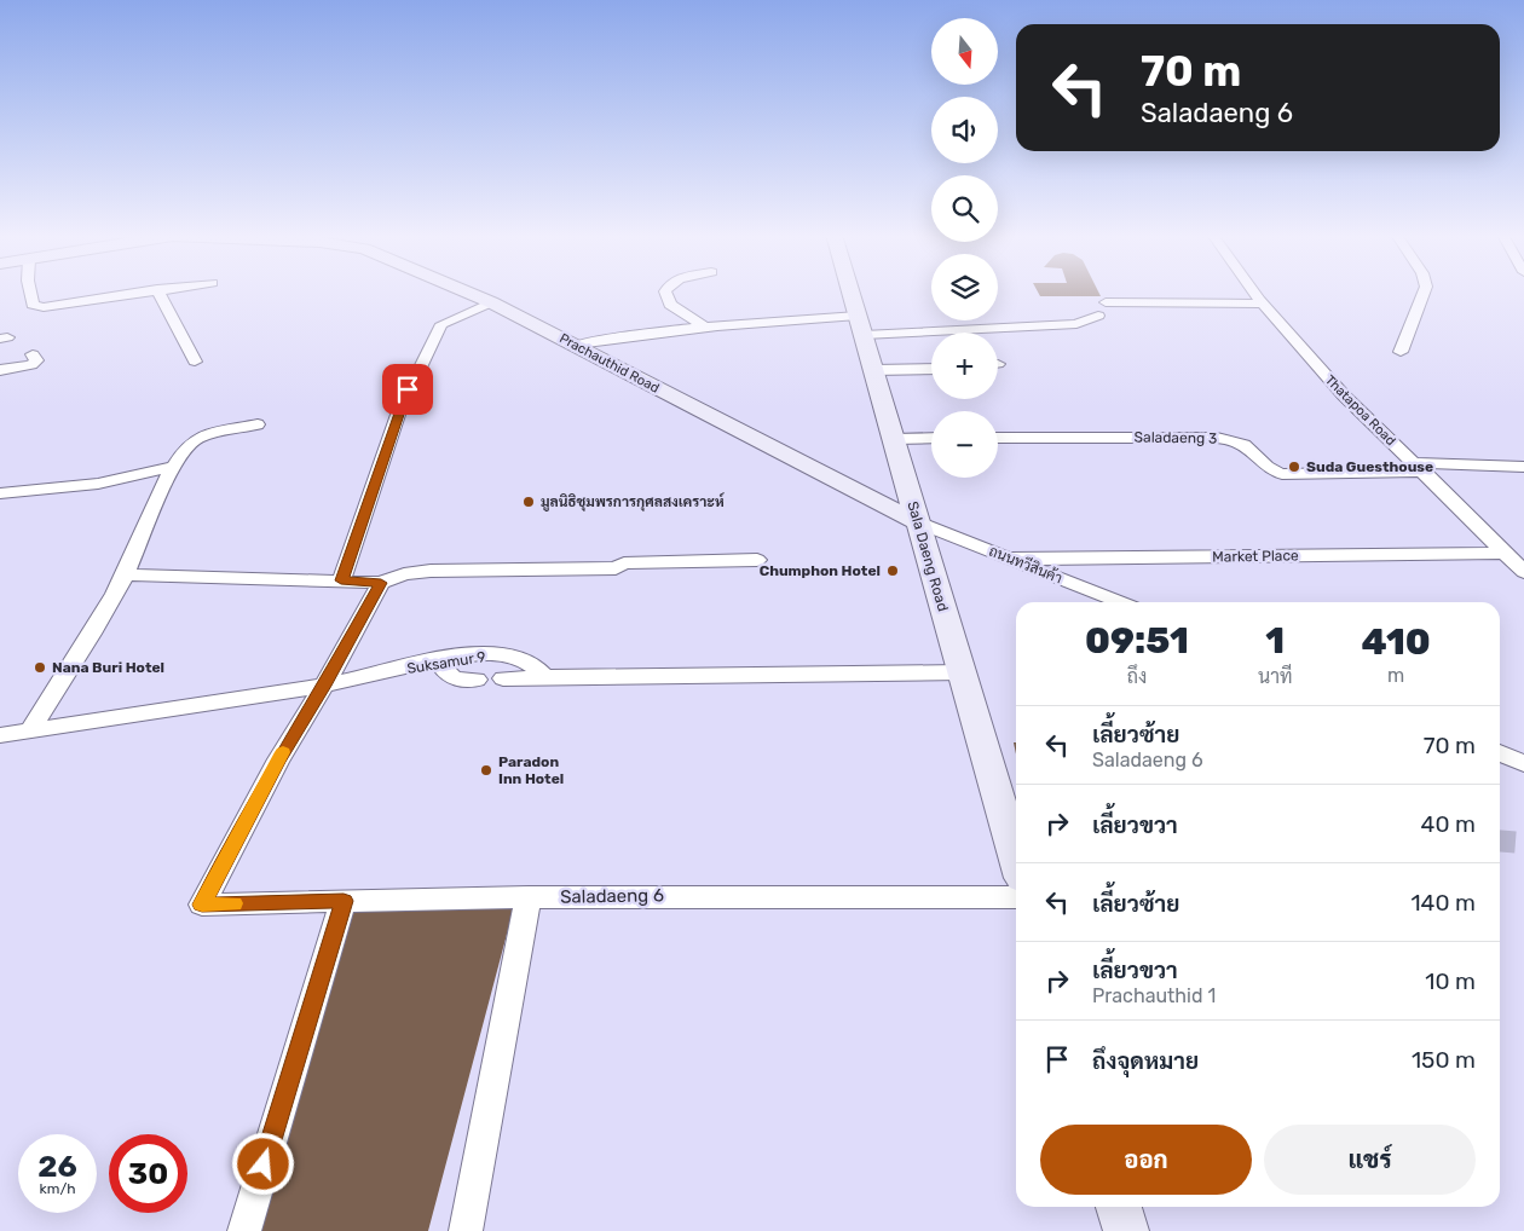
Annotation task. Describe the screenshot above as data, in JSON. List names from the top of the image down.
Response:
{
  "streets": {
    "street": [
      "Prachauthid Road",
      "Thatapoa Road",
      "Saladaeng 3",
      "Sala Daeng Road",
      "Market Place",
      "ถนนทวีสินค้า",
      "Suksamur 9",
      "Saladaeng 6"
    ]
  },
  "crossings": [
    ["Prachauthid Road", "Sala Daeng Road"],
    ["Prachauthid Road", "ถนนทวีสินค้า"],
    ["Thatapoa Road", "Saladaeng 3"],
    ["Thatapoa Road", "Market Place"],
    ["Sala Daeng Road", "ถนนทวีสินค้า"],
    ["Market Place", "ถนนทวีสินค้า"],
    ["Suksamur 9", "Saladaeng 6"]
  ],
  "places": [
    "Suda Guesthouse",
    "มูลนิธิชุมพรการกุศลสงเคราะห์",
    "Chumphon Hotel",
    "Nana Buri Hotel",
    "Paradon Inn Hotel"
  ],
  "north": "bottom",
  "page": {
    "map_buttons": ["+", "−"],
    "turn": ["70 m", "Saladaeng 6"],
    "eta": [
      "09:51",
      "ถึง",
      "1",
      "นาที",
      "410",
      "m"
    ],
    "list": [
      {
        "name": "เลี้ยวซ้าย",
        "note": "Saladaeng 6",
        "value": "70 m"
      },
      {
        "name": "เลี้ยวขวา",
        "value": "40 m"
      },
      {
        "name": "เลี้ยวซ้าย",
        "value": "140 m"
      },
      {
        "name": "เลี้ยวขวา",
        "note": "Prachauthid 1",
        "value": "10 m"
      },
      {
        "name": "ถึงจุดหมาย",
        "value": "150 m"
      }
    ],
    "buttons": ["ออก", "แชร์"],
    "speed": "26 km/h",
    "limit": "30"
  }
}
